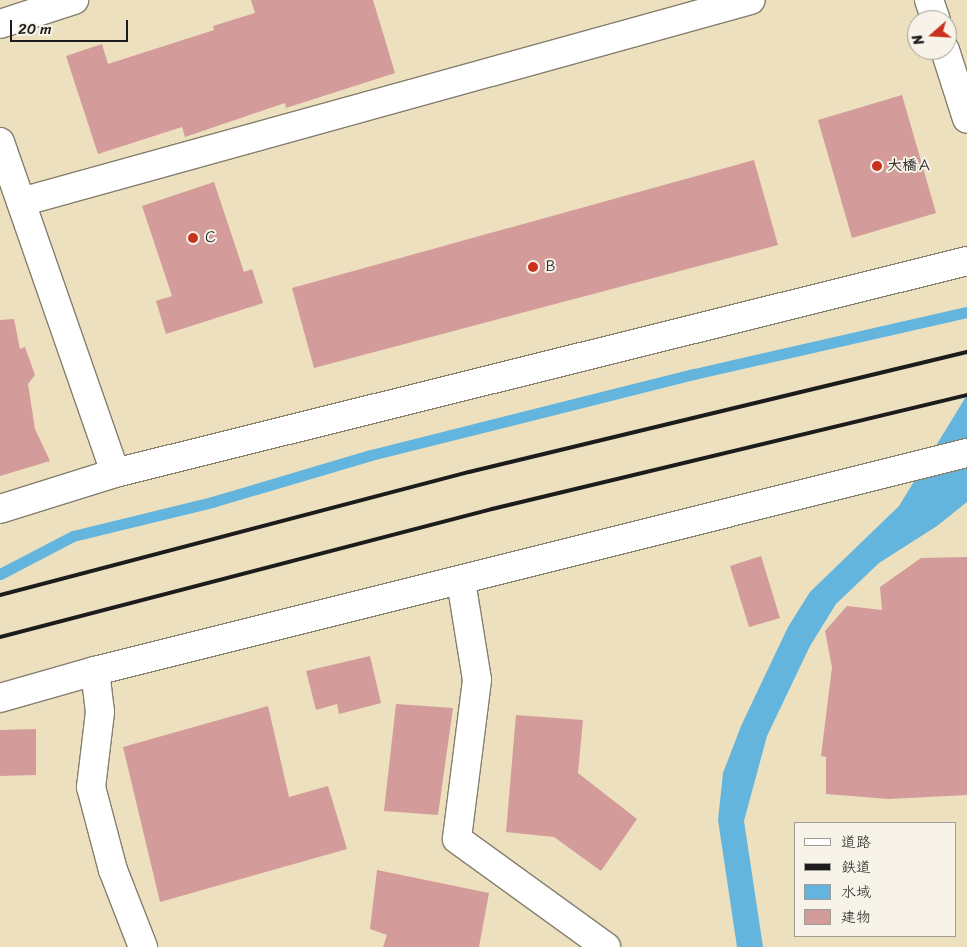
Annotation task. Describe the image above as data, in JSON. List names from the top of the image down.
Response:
{
  "places": ["大橋Ａ", "Ｃ", "Ｂ"],
  "legend": [
    "道路",
    "鉄道",
    "水域",
    "建物"
  ],
  "scale_bar": "20 m",
  "north": "left"
}
